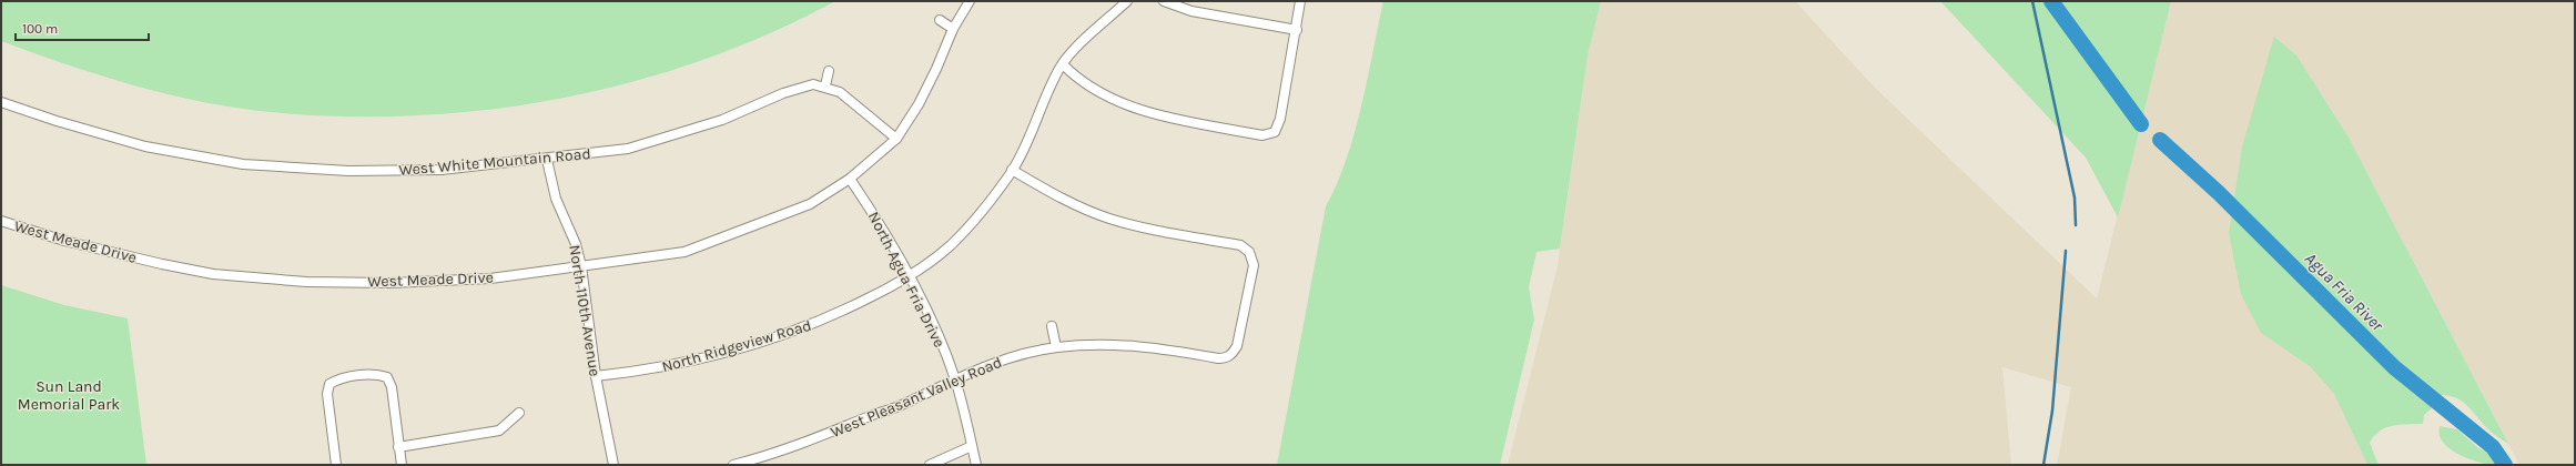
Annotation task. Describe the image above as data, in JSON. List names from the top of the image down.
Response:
{
  "streets": {
    "street": [
      "West White Mountain Road",
      "West Meade Drive",
      "North Agua Fria Drive",
      "North 110th Avenue",
      "North Ridgeview Road",
      "West Pleasant Valley Road"
    ]
  },
  "crossings": [
    ["West White Mountain Road", "North 110th Avenue"],
    ["West Meade Drive", "North Agua Fria Drive"],
    ["West Meade Drive", "North 110th Avenue"],
    ["North Agua Fria Drive", "North Ridgeview Road"],
    ["North Agua Fria Drive", "West Pleasant Valley Road"],
    ["North 110th Avenue", "North Ridgeview Road"],
    ["North Ridgeview Road", "West Pleasant Valley Road"]
  ],
  "water": ["Agua Fria River"],
  "parks": ["Sun Land Memorial Park"],
  "scale_bar": "100 m"
}
